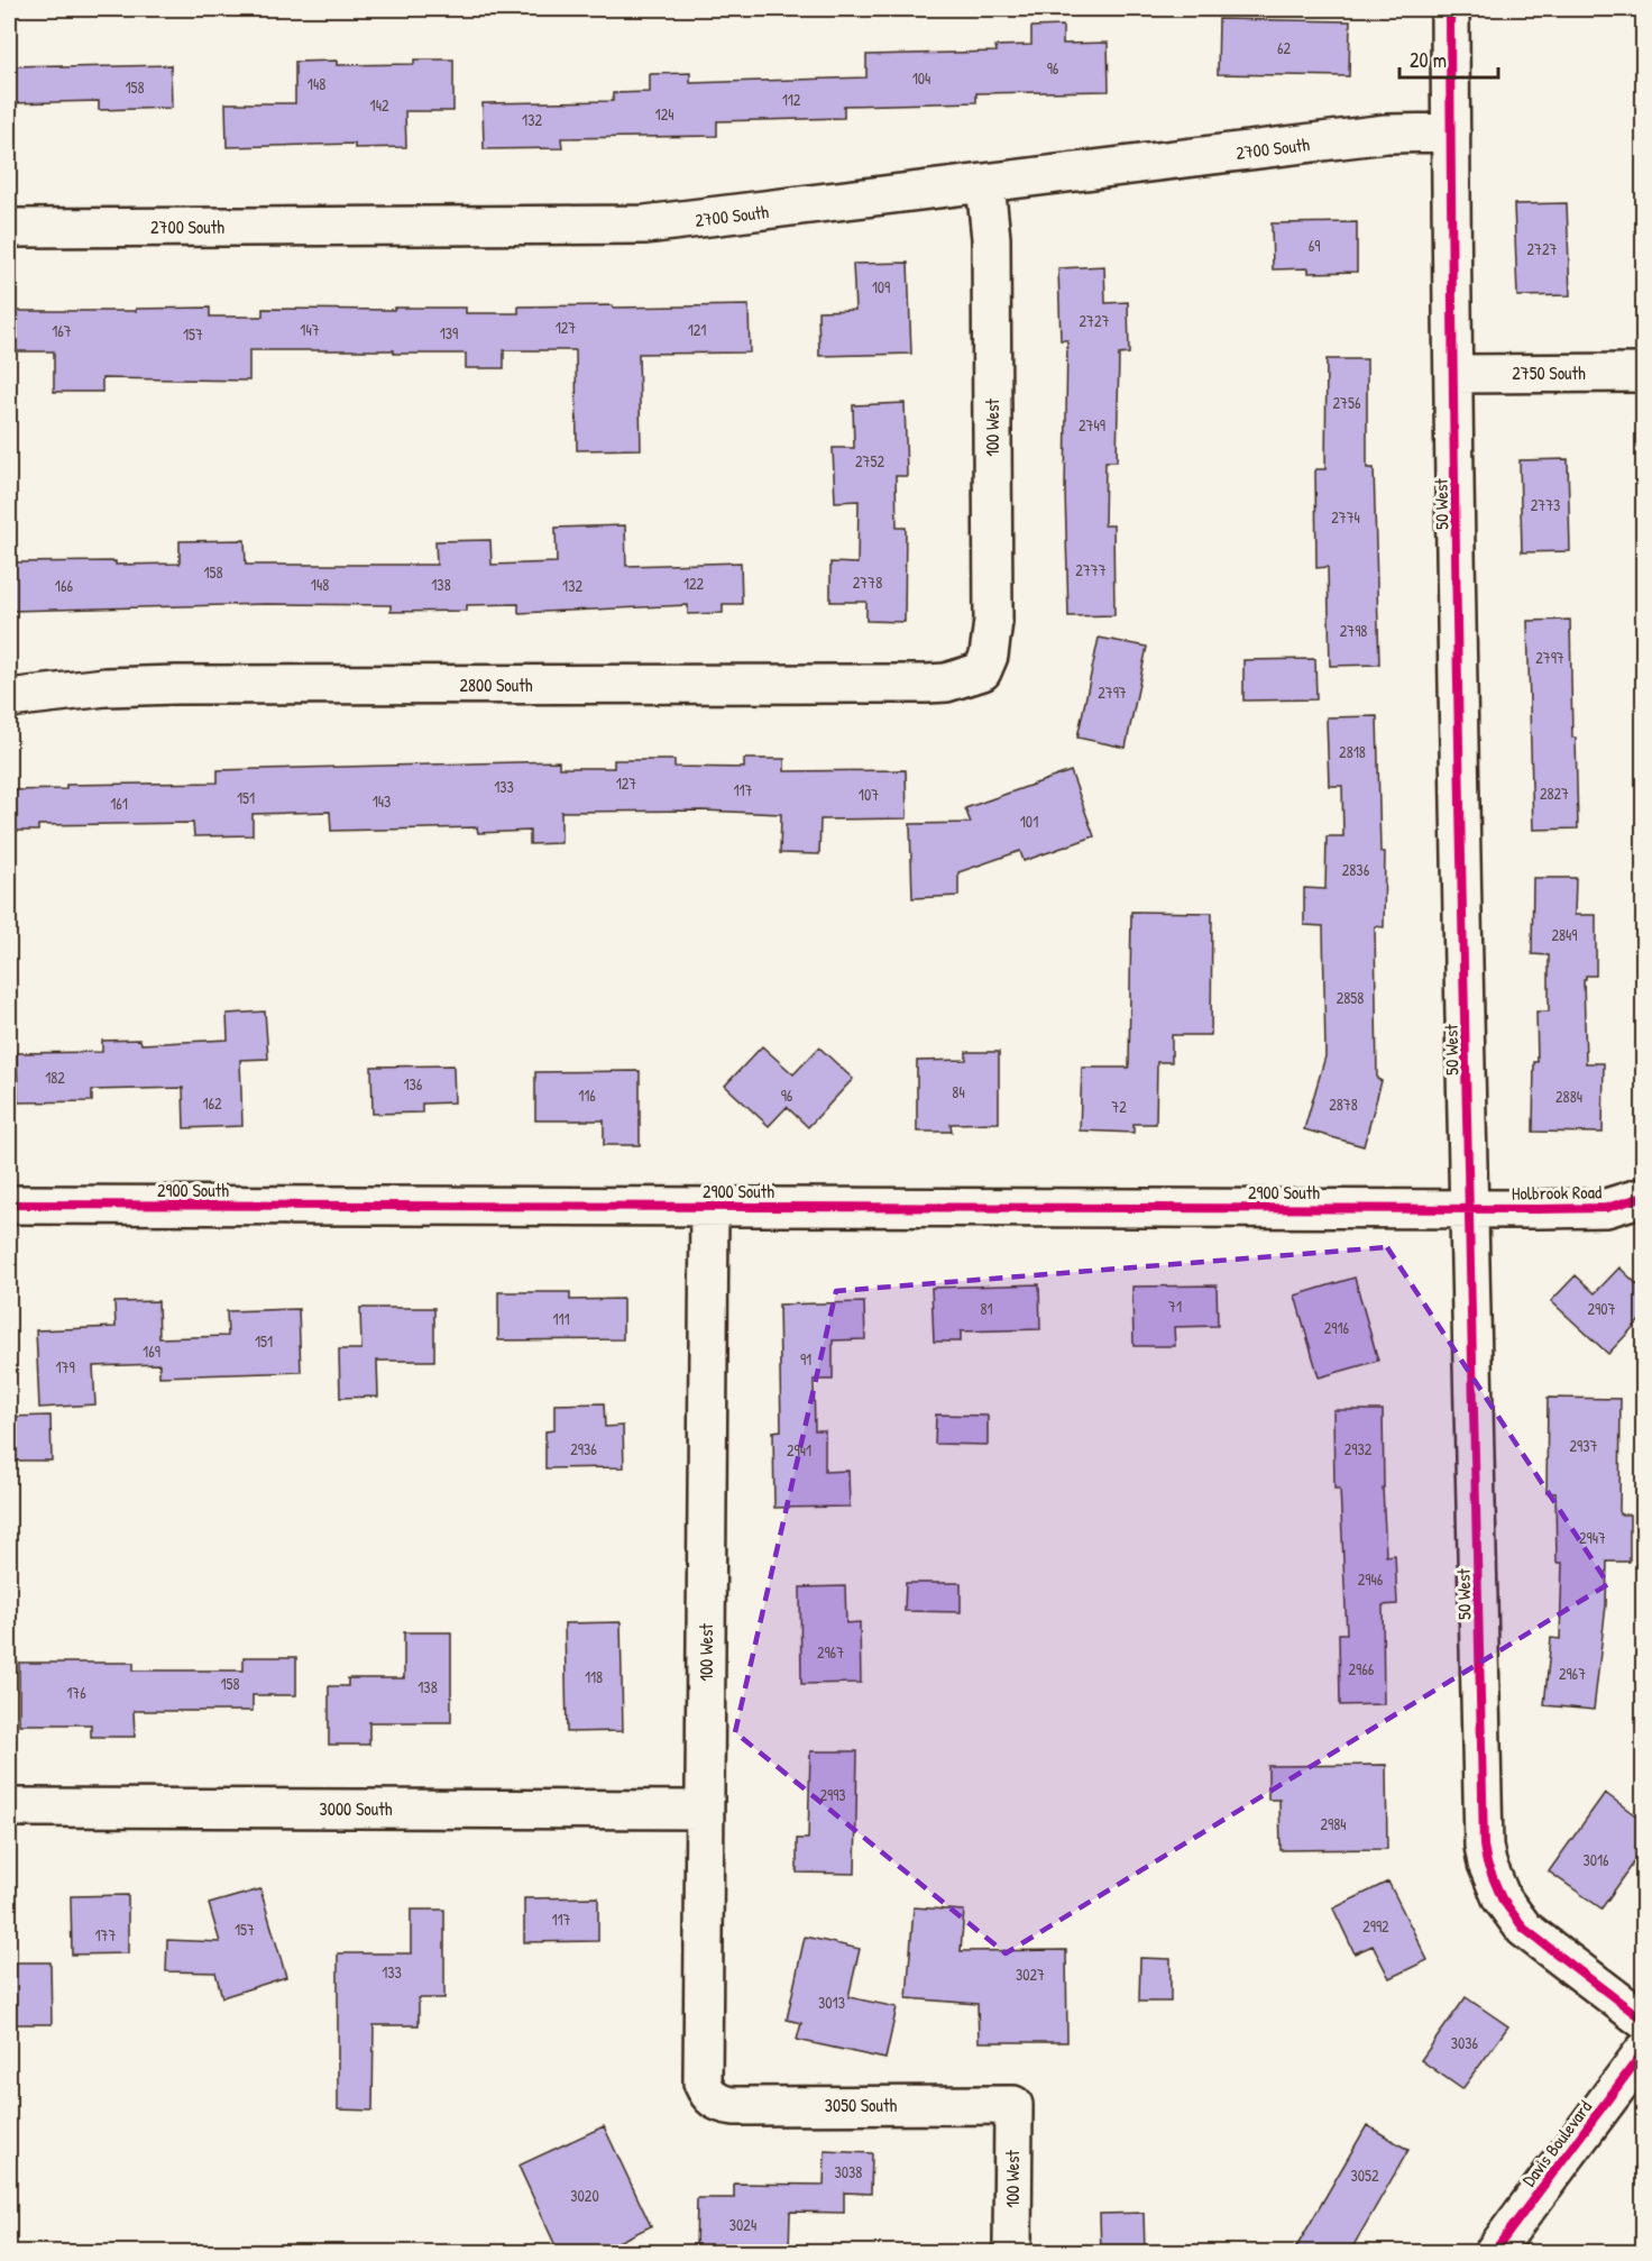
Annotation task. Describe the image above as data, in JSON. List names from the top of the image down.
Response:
{
  "streets": {
    "street": [
      "2700 South",
      "2750 South",
      "100 West",
      "50 West",
      "2800 South",
      "2900 South",
      "Holbrook Road",
      "3000 South",
      "3050 South",
      "Davis Boulevard"
    ]
  },
  "crossings": [
    ["2700 South", "100 West"],
    ["2700 South", "50 West"],
    ["2750 South", "50 West"],
    ["100 West", "2800 South"],
    ["100 West", "2900 South"],
    ["100 West", "3000 South"],
    ["100 West", "3050 South"],
    ["50 West", "2900 South"],
    ["50 West", "Holbrook Road"],
    ["2900 South", "Holbrook Road"]
  ],
  "house_numbers": [
    "62",
    "96",
    "104",
    "148",
    "158",
    "112",
    "142",
    "124",
    "132",
    "69",
    "2727",
    "109",
    "2727",
    "127",
    "147",
    "121",
    "167",
    "139",
    "157",
    "2756",
    "2749",
    "2752",
    "2773",
    "2774",
    "2777",
    "158",
    "2778",
    "122",
    "148",
    "138",
    "166",
    "132",
    "2798",
    "2797",
    "2797",
    "2818",
    "127",
    "133",
    "117",
    "2827",
    "107",
    "151",
    "143",
    "161",
    "101",
    "2836",
    "2849",
    "2858",
    "182",
    "136",
    "84",
    "116",
    "96",
    "2884",
    "162",
    "2878",
    "72",
    "71",
    "81",
    "2907",
    "111",
    "2916",
    "151",
    "169",
    "91",
    "179",
    "2937",
    "2936",
    "2932",
    "2941",
    "2947",
    "2946",
    "2967",
    "2966",
    "2967",
    "118",
    "158",
    "138",
    "176",
    "2993",
    "2984",
    "3016",
    "117",
    "2992",
    "157",
    "177",
    "133",
    "3027",
    "3013",
    "3036",
    "3038",
    "3052",
    "3020",
    "3024"
  ],
  "scale_bar": "20 m"
}
